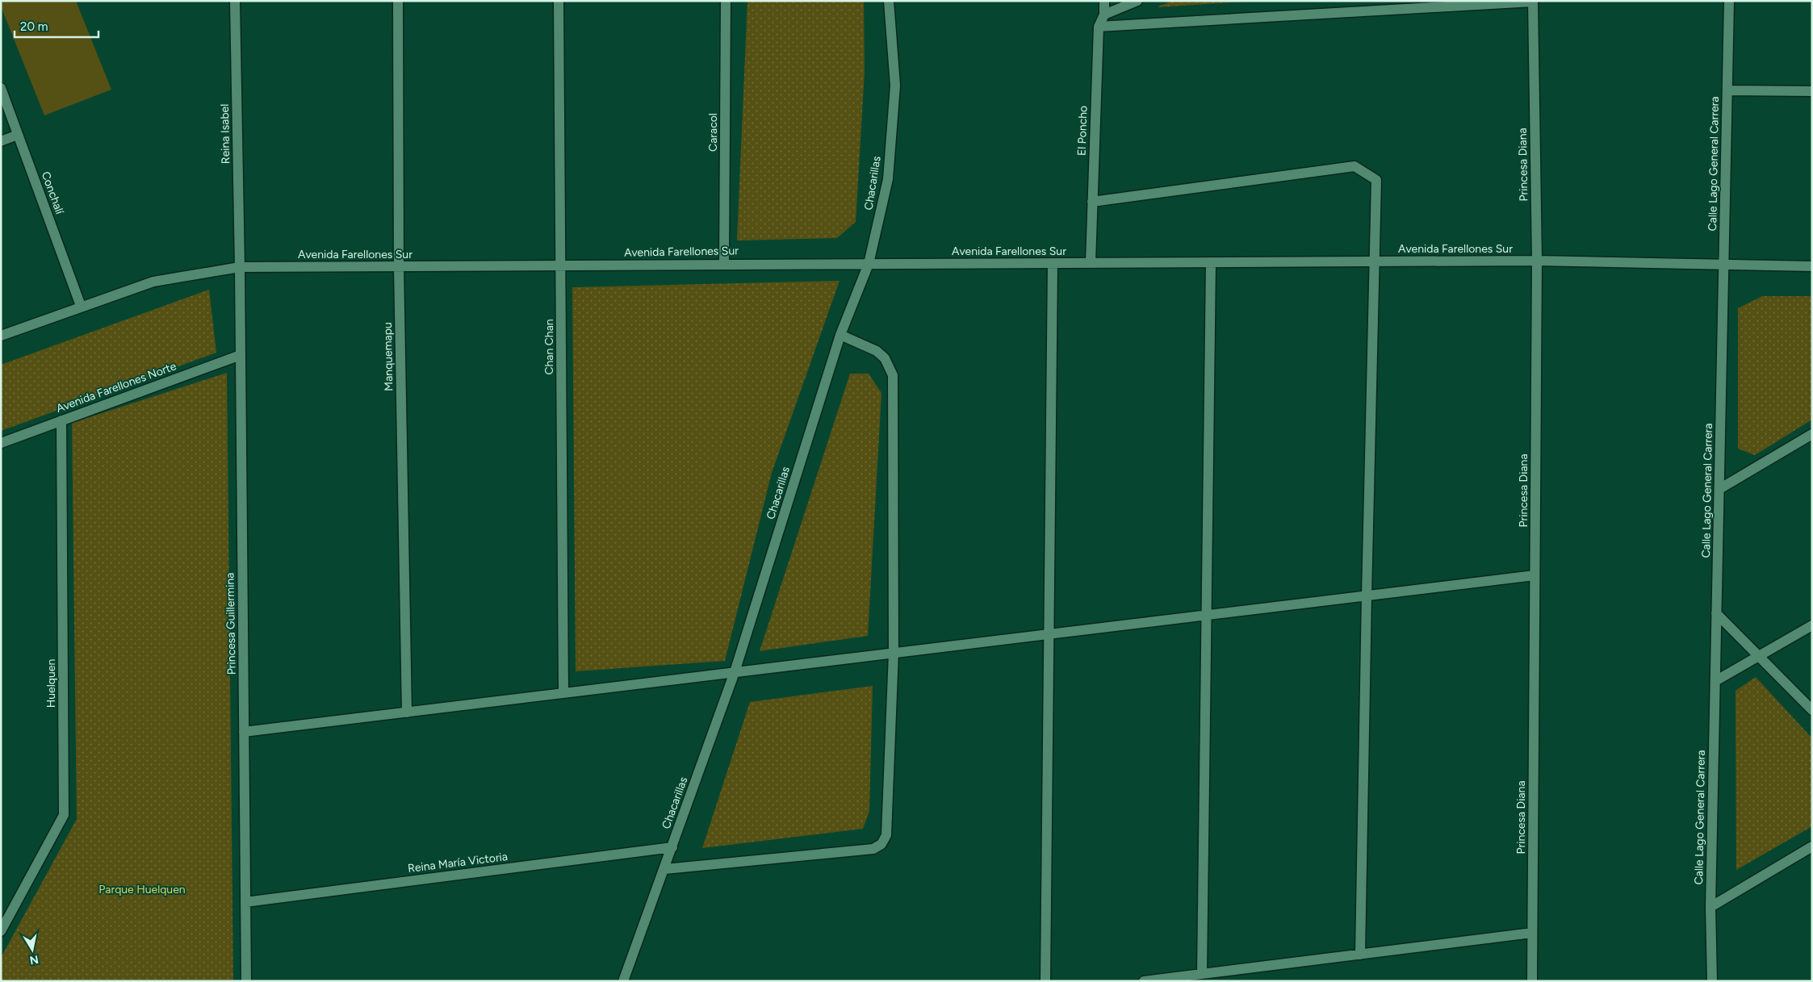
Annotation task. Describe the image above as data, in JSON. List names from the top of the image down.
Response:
{
  "streets": {
    "street": [
      "El Poncho",
      "Caracol",
      "Reina Isabel",
      "Calle Lago General Carrera",
      "Princesa Diana",
      "Chacarillas",
      "Conchalí",
      "Avenida Farellones Sur",
      "Chan Chan",
      "Manquemapu",
      "Avenida Farellones Norte",
      "Princesa Guillermina",
      "Huelquen",
      "Reina María Victoria"
    ]
  },
  "crossings": [
    ["El Poncho", "Avenida Farellones Sur"],
    ["Caracol", "Avenida Farellones Sur"],
    ["Reina Isabel", "Avenida Farellones Sur"],
    ["Reina Isabel", "Princesa Guillermina"],
    ["Calle Lago General Carrera", "Avenida Farellones Sur"],
    ["Princesa Diana", "Avenida Farellones Sur"],
    ["Chacarillas", "Avenida Farellones Sur"],
    ["Chacarillas", "Reina María Victoria"],
    ["Conchalí", "Avenida Farellones Sur"],
    ["Avenida Farellones Sur", "Chan Chan"],
    ["Avenida Farellones Sur", "Manquemapu"],
    ["Avenida Farellones Sur", "Princesa Guillermina"],
    ["Avenida Farellones Norte", "Princesa Guillermina"],
    ["Avenida Farellones Norte", "Huelquen"],
    ["Princesa Guillermina", "Reina María Victoria"]
  ],
  "parks": ["Parque Huelquen"],
  "scale_bar": "20 m",
  "north": "bottom"
}
